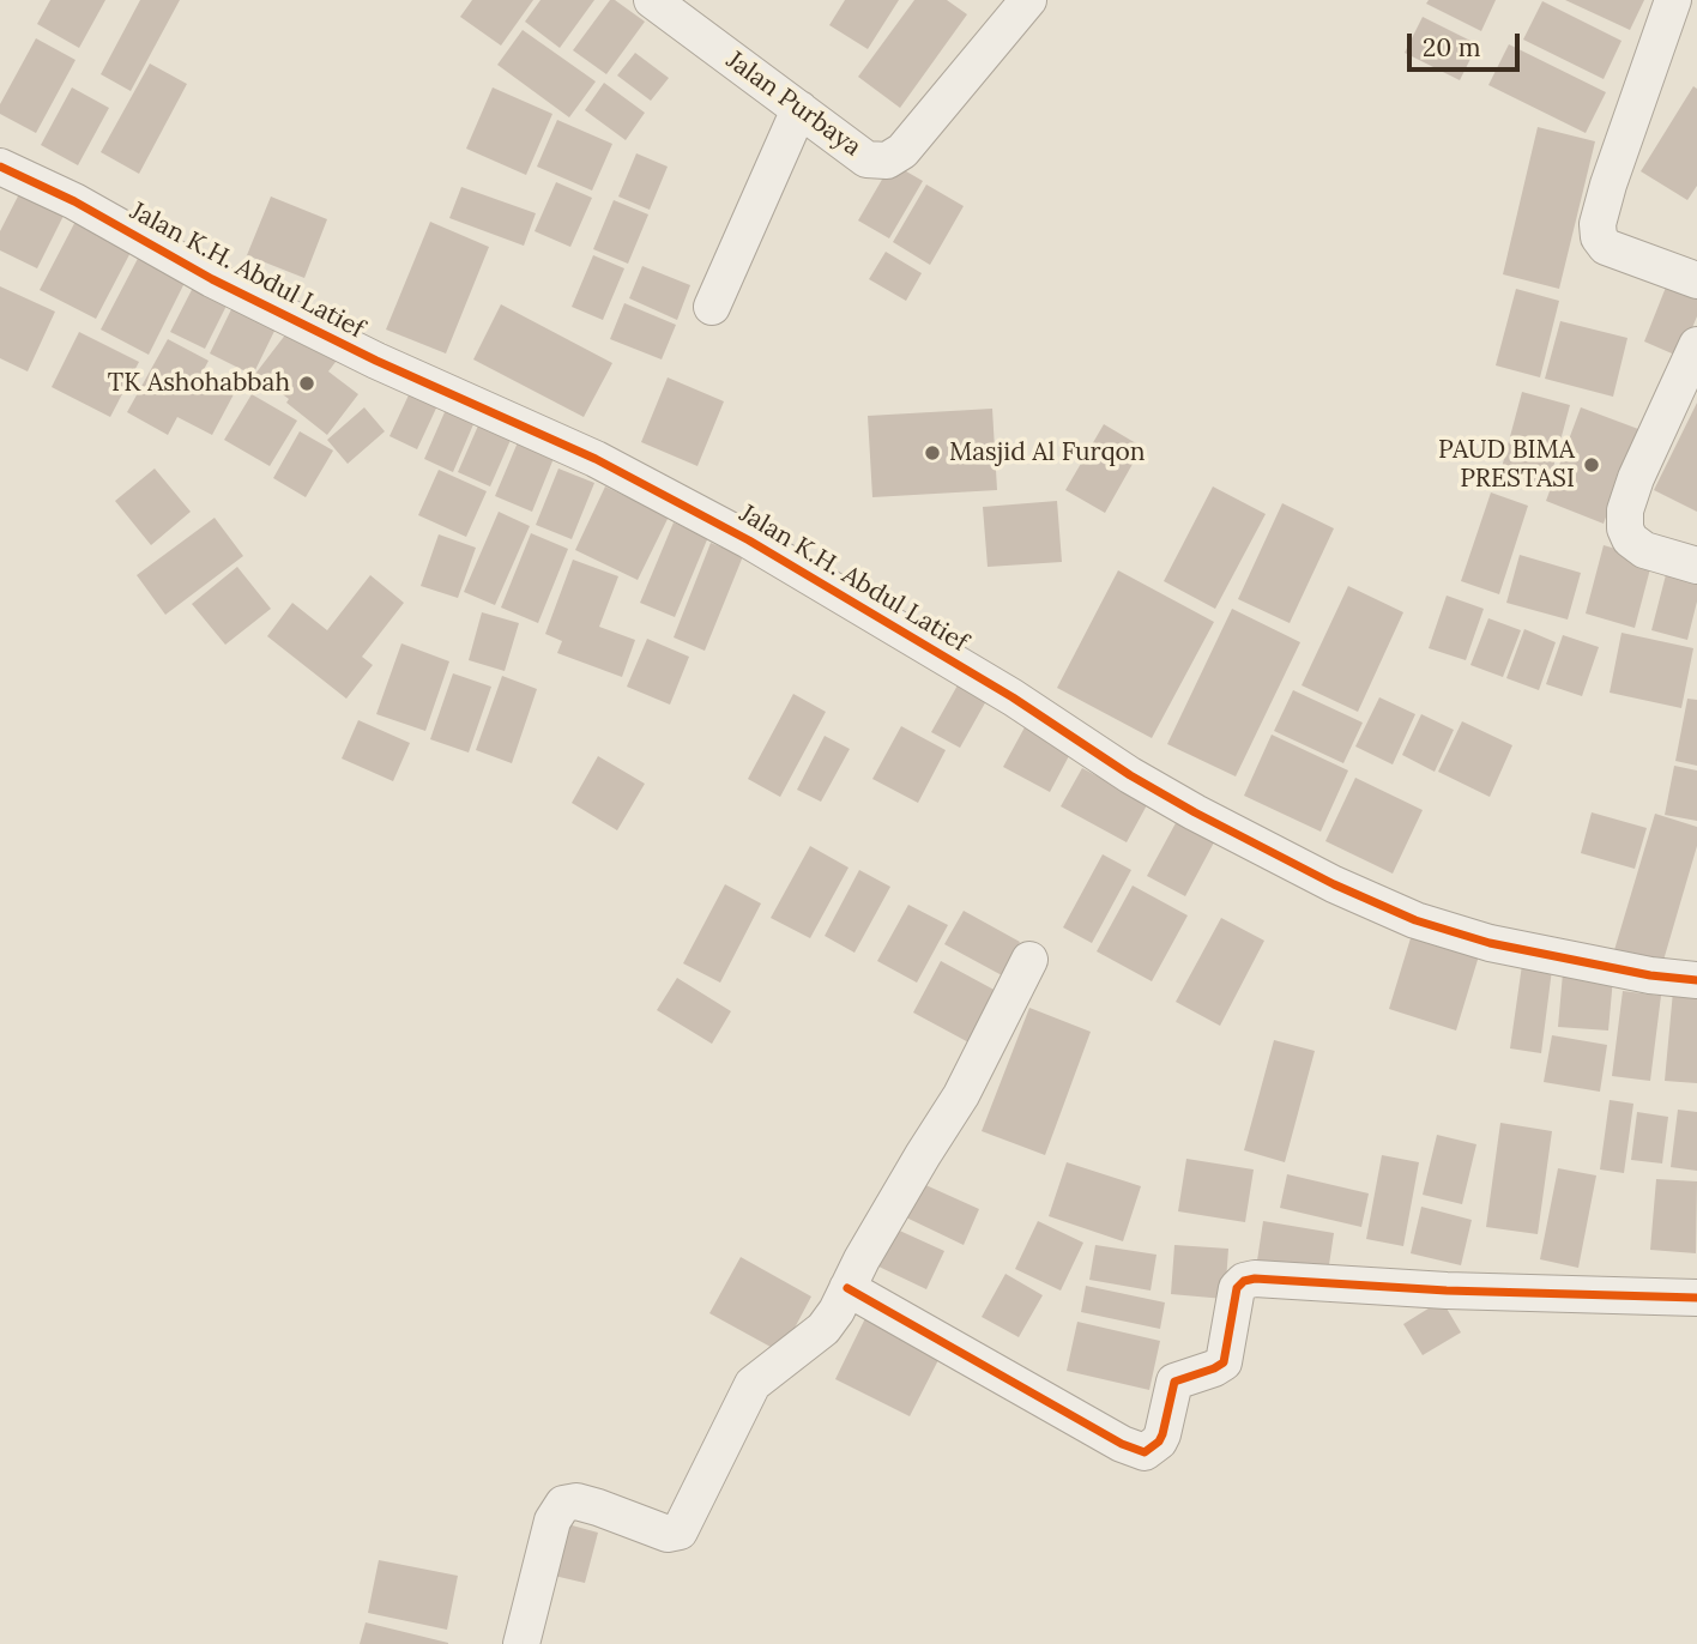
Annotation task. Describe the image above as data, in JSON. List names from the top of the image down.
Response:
{
  "streets": {
    "street": ["Jalan Purbaya", "Jalan K.H. Abdul Latief"]
  },
  "places": ["TK Ashohabbah", "Masjid Al Furqon", "PAUD BIMA PRESTASI"],
  "scale_bar": "20 m"
}
